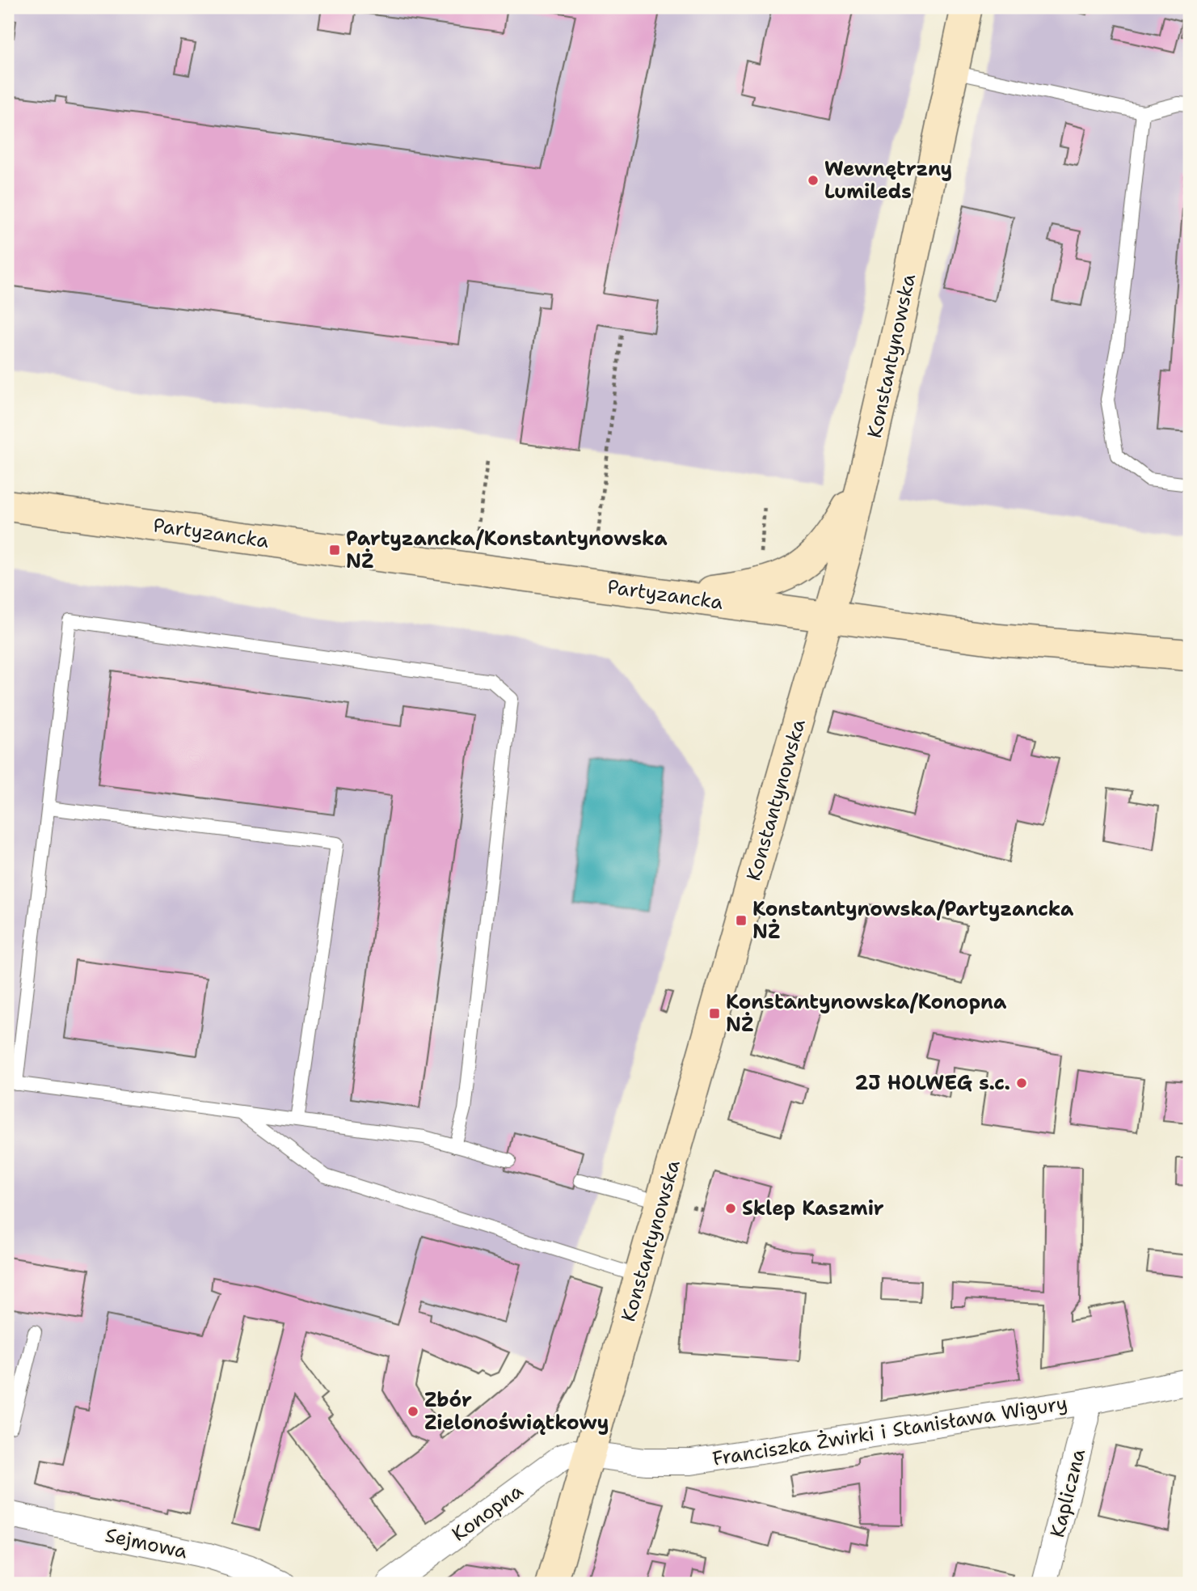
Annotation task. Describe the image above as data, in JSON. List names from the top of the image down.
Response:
{
  "streets": {
    "street": [
      "Konstantynowska",
      "Partyzancka",
      "Franciszka Żwirki i Stanisława Wigury",
      "Kapliczna",
      "Konopna",
      "Sejmowa"
    ]
  },
  "crossings": [
    ["Konstantynowska", "Partyzancka"],
    ["Konstantynowska", "Franciszka Żwirki i Stanisława Wigury"],
    ["Konstantynowska", "Konopna"],
    ["Franciszka Żwirki i Stanisława Wigury", "Kapliczna"],
    ["Franciszka Żwirki i Stanisława Wigury", "Konopna"]
  ],
  "places": {
    "other": [
      "Wewnętrzny Lumileds",
      "2J HOLWEG s.c.",
      "Sklep Kaszmir",
      "Zbór Zielonoświątkowy"
    ],
    "transit": ["Partyzancka/Konstantynowska NŻ", "Konstantynowska/Partyzancka NŻ", "Konstantynowska/Konopna NŻ"]
  }
}
